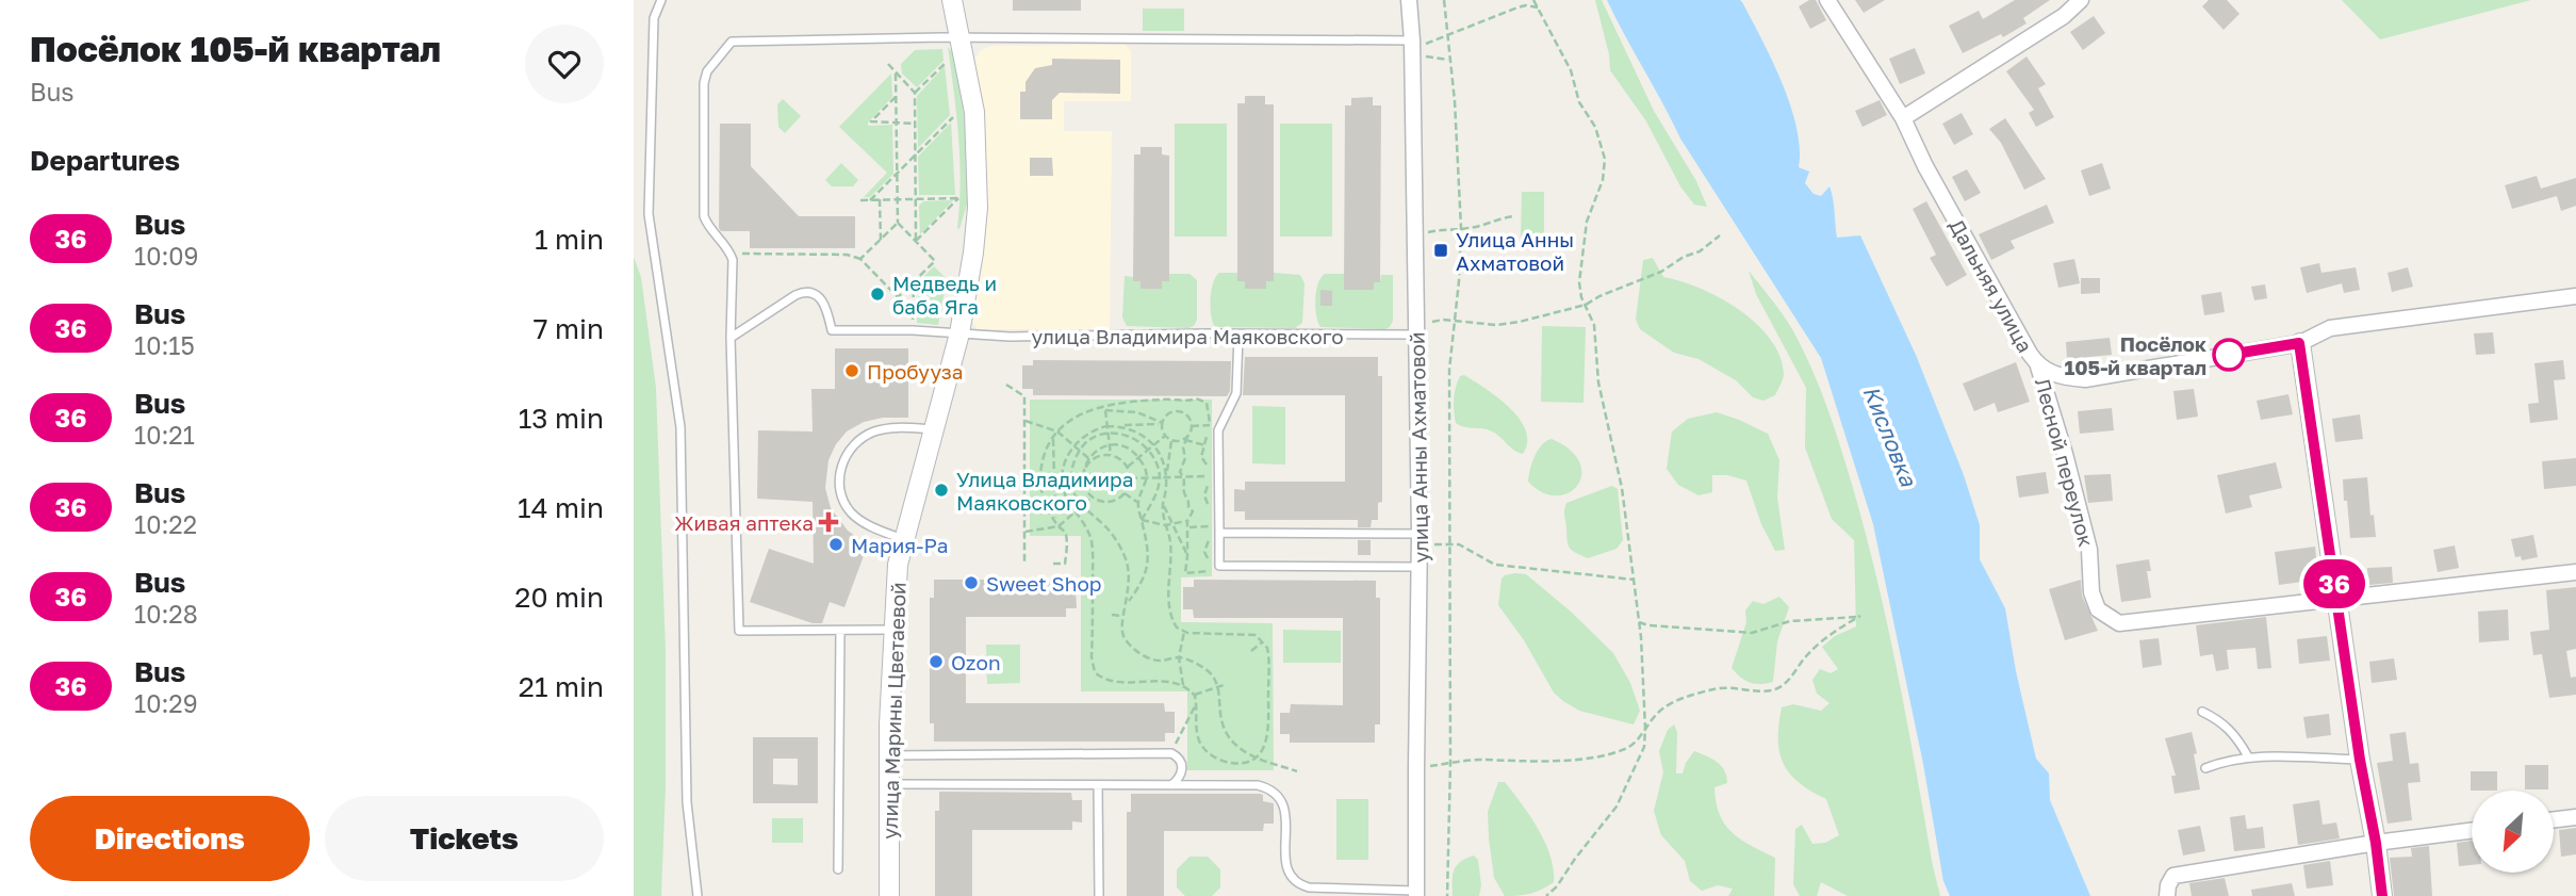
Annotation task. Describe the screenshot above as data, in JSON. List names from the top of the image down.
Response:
{
  "streets": {
    "street": [
      "Дальняя улица",
      "улица Анны Ахматовой",
      "Лесной переулок",
      "улица Марины Цветаевой"
    ],
    "lane": ["улица Владимира Маяковского"]
  },
  "crossings": [
    ["Дальняя улица", "Лесной переулок"],
    ["улица Владимира Маяковского", "улица Анны Ахматовой"],
    ["улица Владимира Маяковского", "улица Марины Цветаевой"]
  ],
  "water": ["Кисловка"],
  "places": {
    "transit": ["Улица Анны Ахматовой"],
    "other": [
      "Медведь и баба Яга",
      "Посёлок 105-й квартал",
      "Пробууза",
      "Улица Владимира Маяковского",
      "Мария-Ра",
      "Sweet Shop",
      "Ozon"
    ],
    "health": ["Живая аптека"]
  },
  "lines": ["bus line 36"],
  "north": "bottom left",
  "page": {
    "heading": [
      ["Посёлок 105-й квартал", "Bus"],
      "Departures"
    ],
    "on_map": "36",
    "list": [
      {
        "mark": "36",
        "name": "Bus",
        "note": "10:09",
        "value": "1 min"
      },
      {
        "mark": "36",
        "name": "Bus",
        "note": "10:15",
        "value": "7 min"
      },
      {
        "mark": "36",
        "name": "Bus",
        "note": "10:21",
        "value": "13 min"
      },
      {
        "mark": "36",
        "name": "Bus",
        "note": "10:22",
        "value": "14 min"
      },
      {
        "mark": "36",
        "name": "Bus",
        "note": "10:28",
        "value": "20 min"
      },
      {
        "mark": "36",
        "name": "Bus",
        "note": "10:29",
        "value": "21 min"
      }
    ],
    "buttons": ["Directions", "Tickets"]
  }
}
